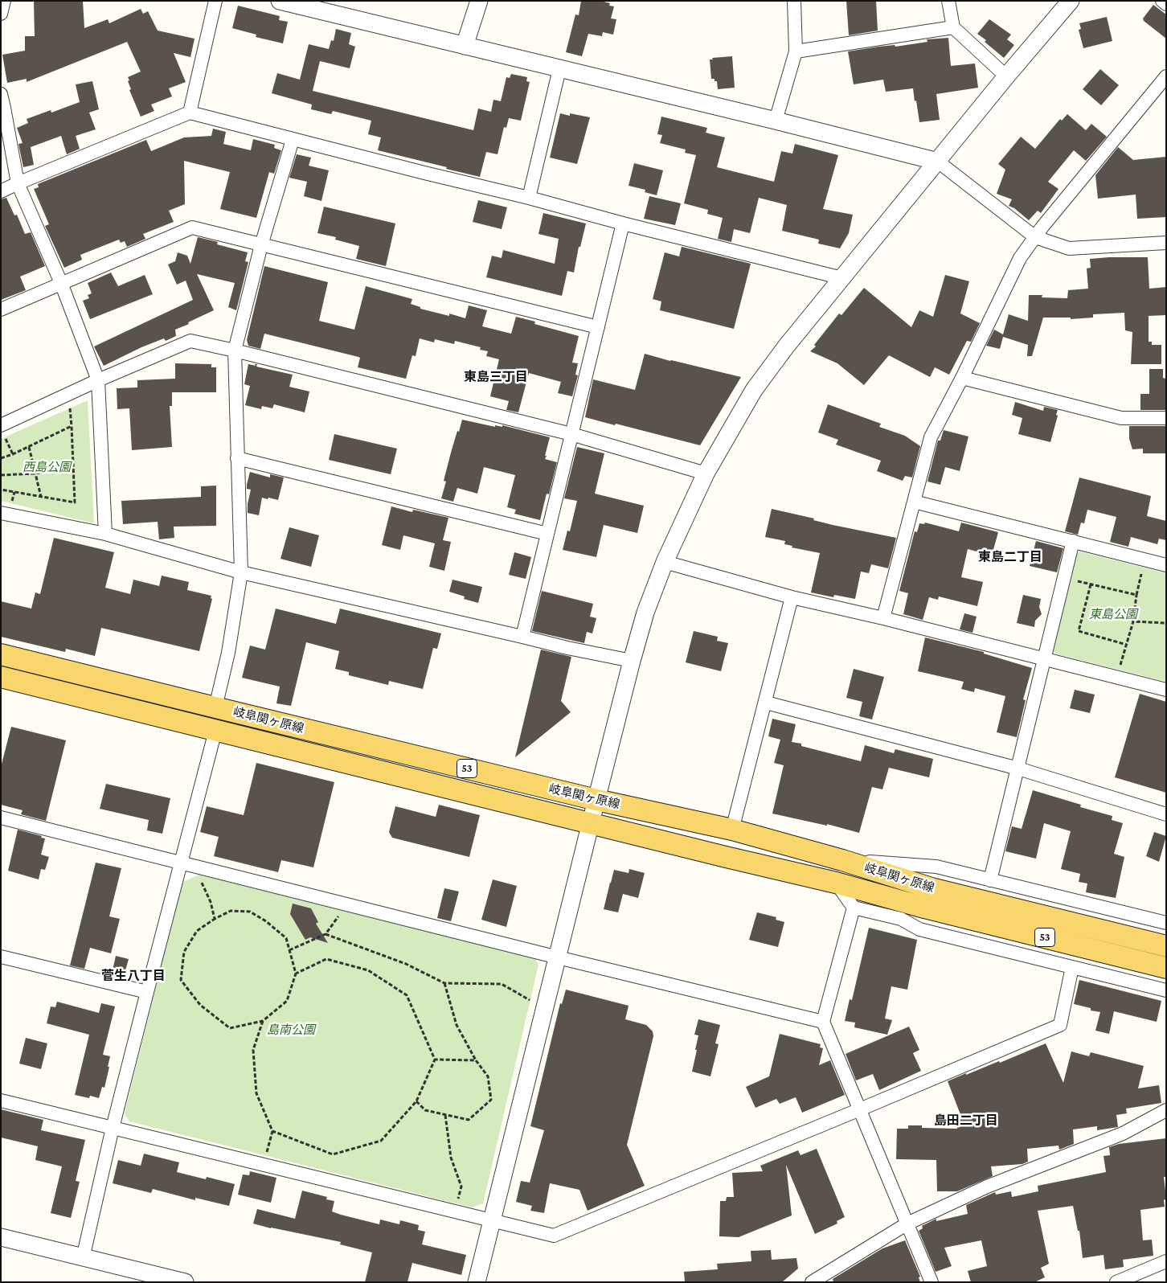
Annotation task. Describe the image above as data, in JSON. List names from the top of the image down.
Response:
{
  "streets": {
    "main road": ["岐阜関ヶ原線", "53"]
  },
  "districts": [
    "東島三丁目",
    "東島二丁目",
    "菅生八丁目",
    "島田二丁目"
  ],
  "parks": ["西島公園", "東島公園", "島南公園"]
}
